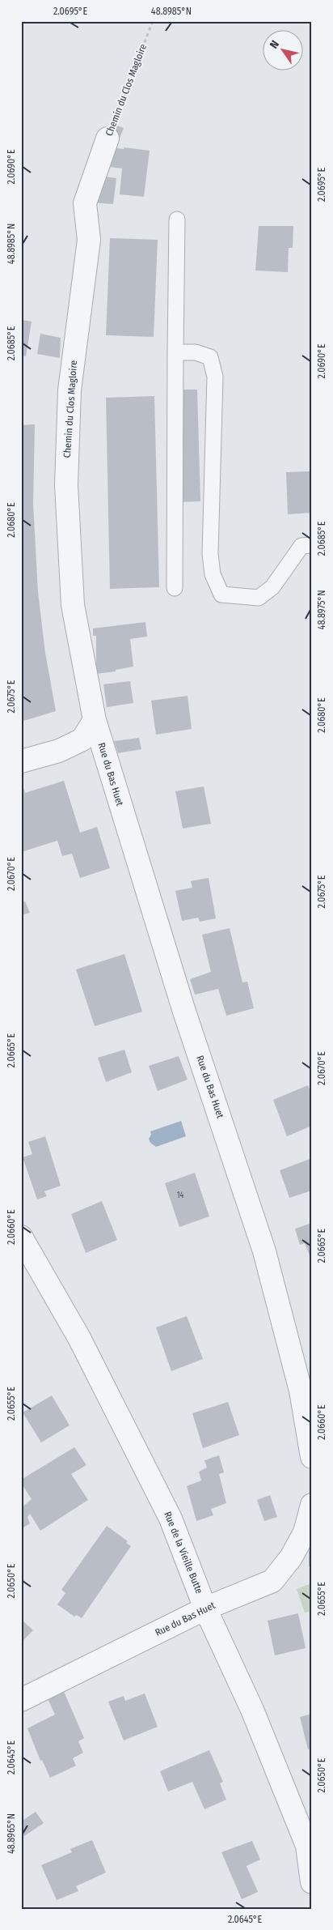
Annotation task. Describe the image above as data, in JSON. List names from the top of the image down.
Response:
{
  "streets": {
    "street": ["Chemin du Clos Magloire", "Rue du Bas Huet", "Rue de la Vieille Butte"]
  },
  "crossings": [
    ["Chemin du Clos Magloire", "Rue du Bas Huet"],
    ["Rue du Bas Huet", "Rue de la Vieille Butte"]
  ],
  "house_numbers": ["14"],
  "north": "top left",
  "coordinates": [
    "2.0695°E",
    "48.8985°N",
    "2.0690°E",
    "2.0685°E",
    "2.0680°E",
    "48.8975°N",
    "2.0675°E",
    "2.0670°E",
    "2.0665°E",
    "2.0660°E",
    "2.0655°E",
    "2.0650°E",
    "2.0645°E",
    "48.8965°N"
  ]
}
